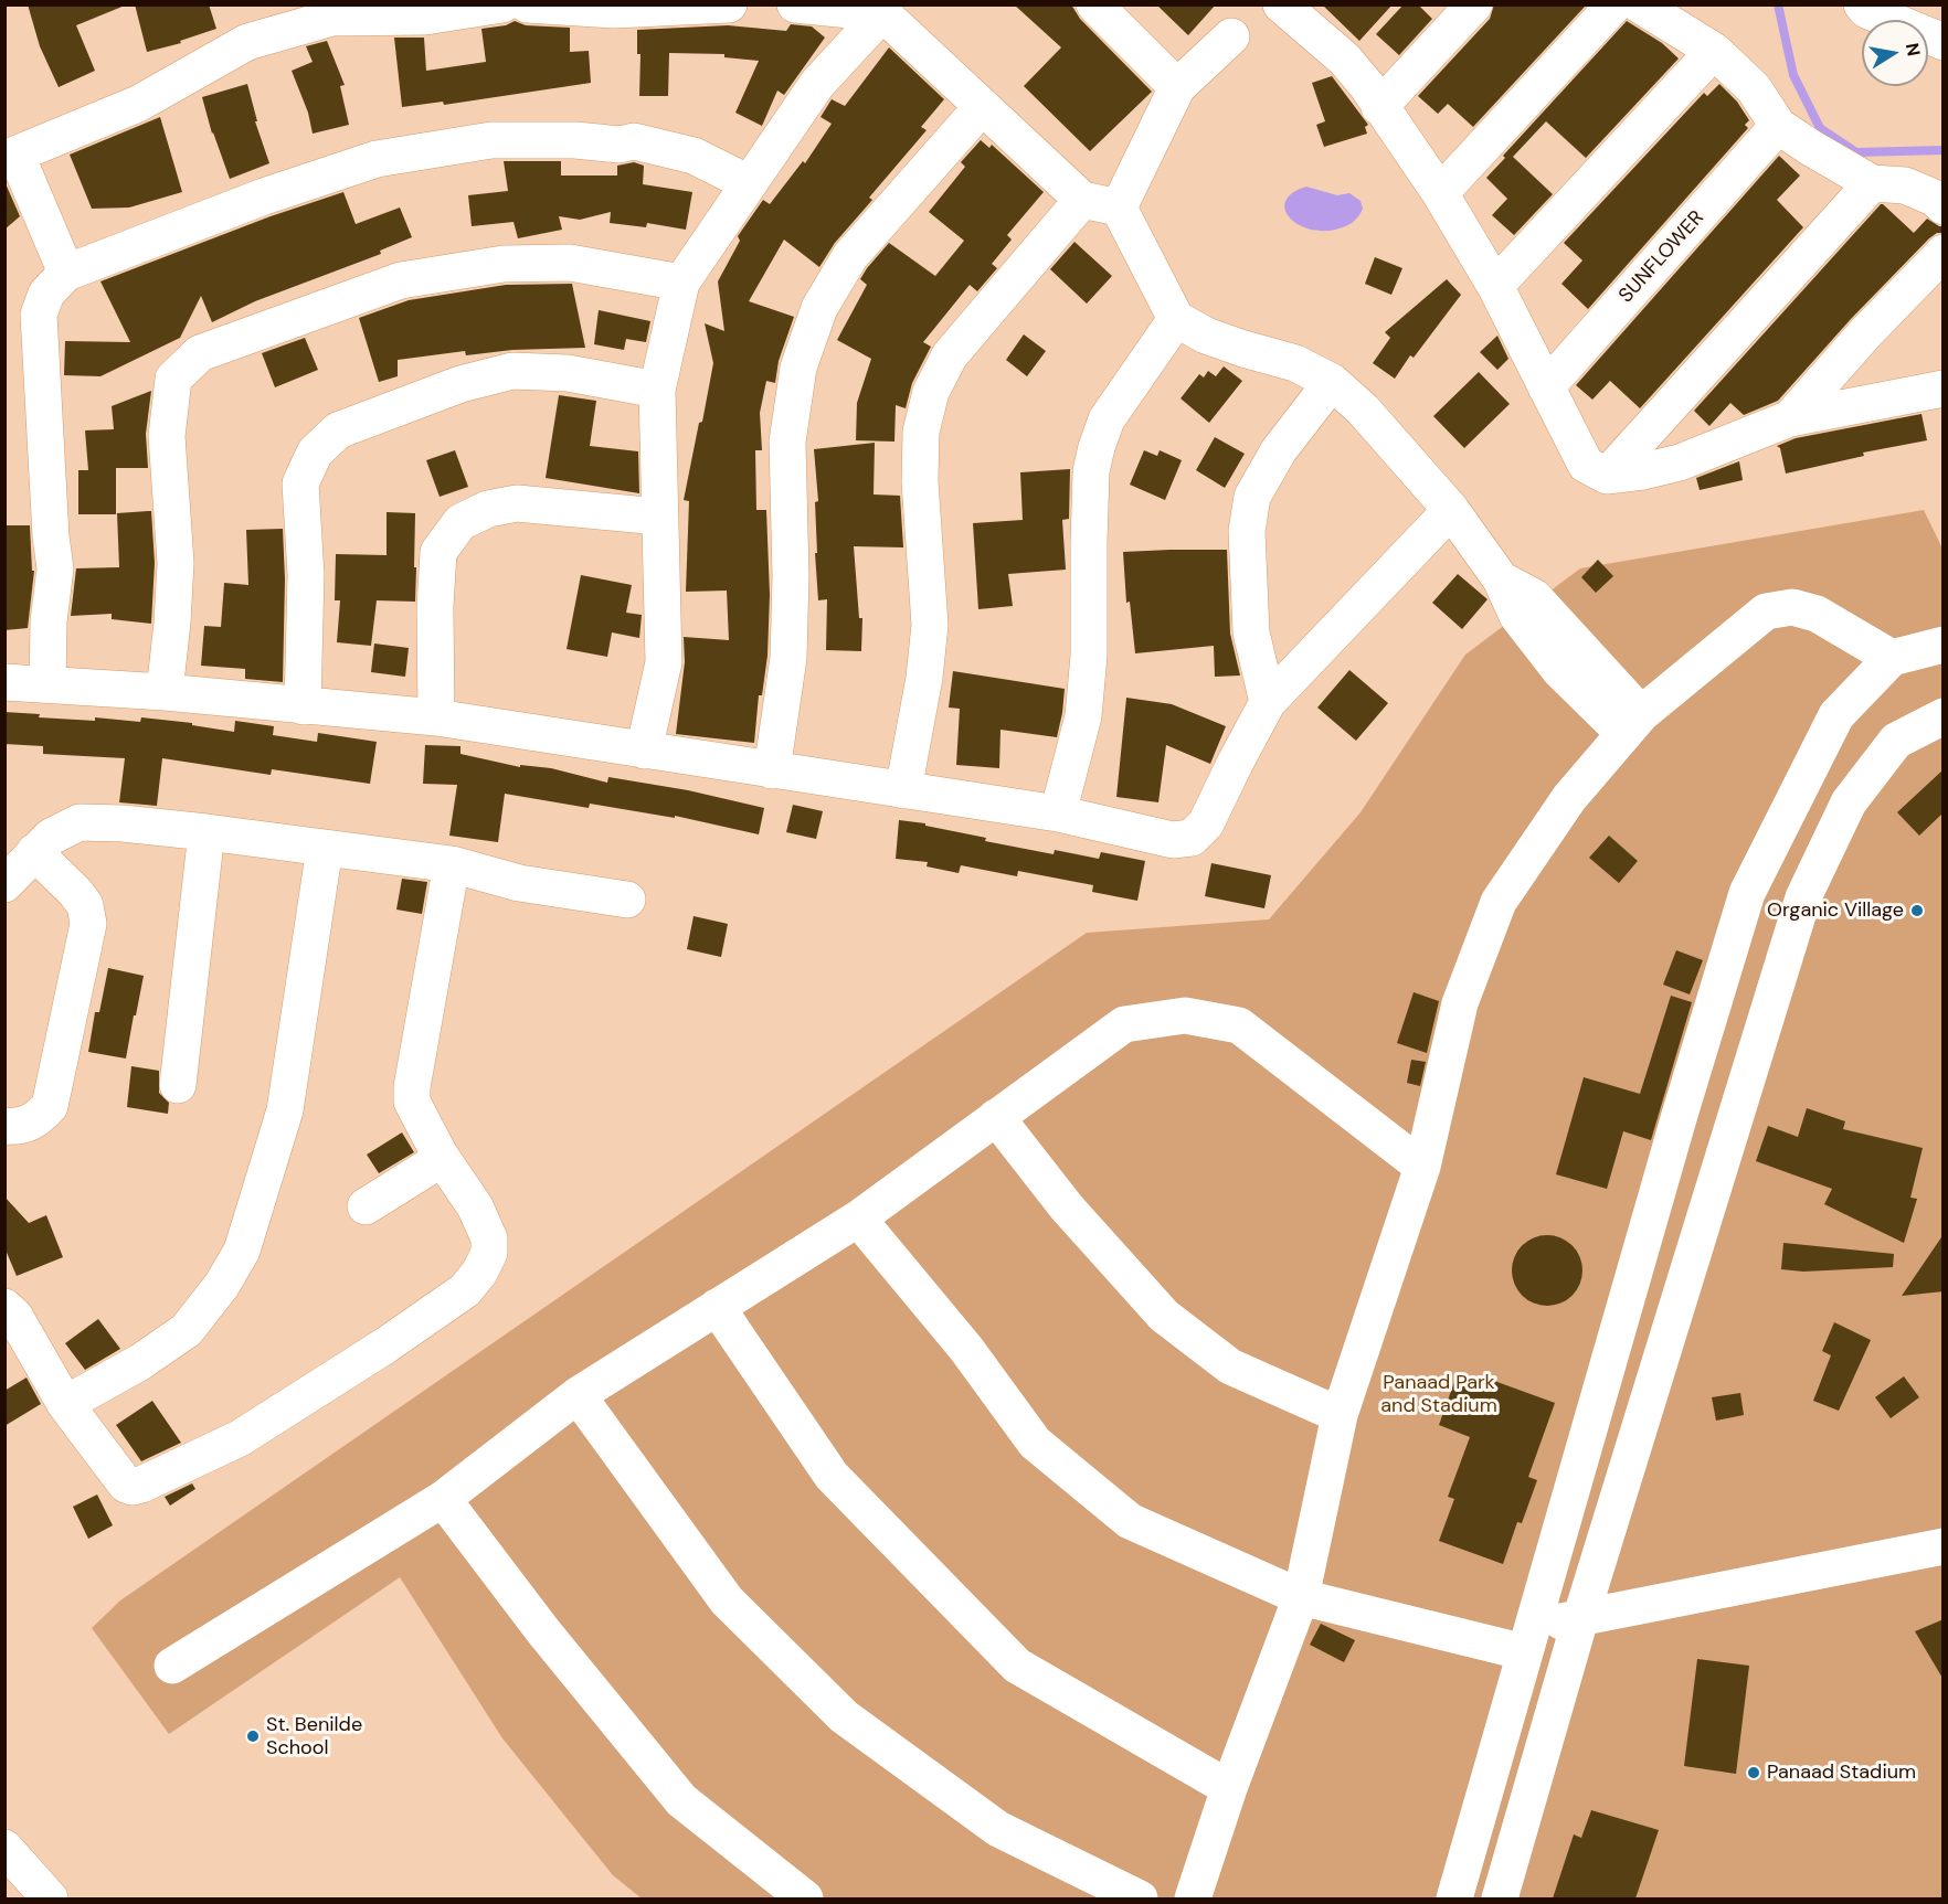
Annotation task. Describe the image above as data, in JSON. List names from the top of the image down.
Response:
{
  "streets": {
    "street": ["SUNFLOWER"]
  },
  "parks": ["Panaad Park and Stadium"],
  "places": ["Organic Village", "St. Benilde School", "Panaad Stadium"],
  "north": "right"
}
